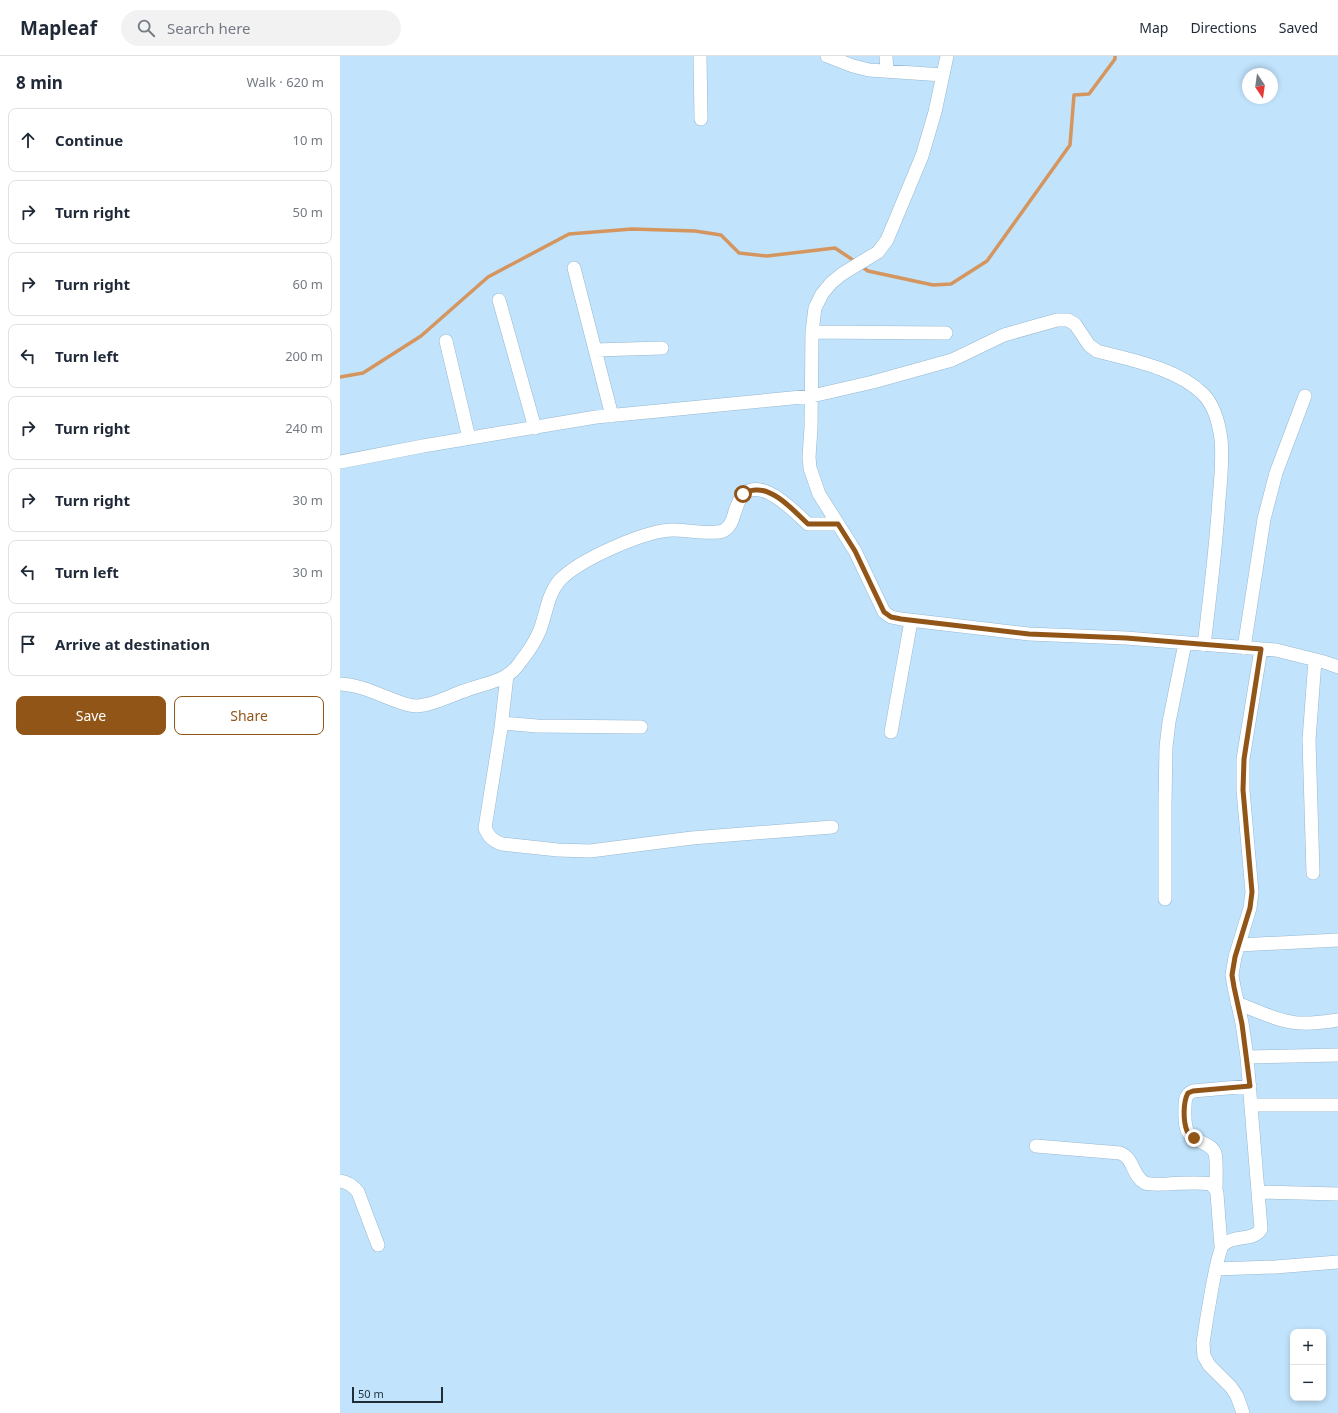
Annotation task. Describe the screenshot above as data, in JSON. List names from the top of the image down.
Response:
{
  "scale_bar": "50 m",
  "north": "bottom",
  "page": {
    "header": "Mapleaf",
    "search": "Search here",
    "nav": ["Map", "Directions", "Saved"],
    "heading": ["8 min", "Walk · 620 m"],
    "list": [
      ["Continue", "10 m"],
      ["Turn right", "50 m"],
      ["Turn right", "60 m"],
      ["Turn left", "200 m"],
      ["Turn right", "240 m"],
      ["Turn right", "30 m"],
      ["Turn left", "30 m"],
      "Arrive at destination"
    ],
    "buttons": ["Save", "Share"],
    "map_buttons": ["+", "−"],
    "scale": "50 m"
  }
}
